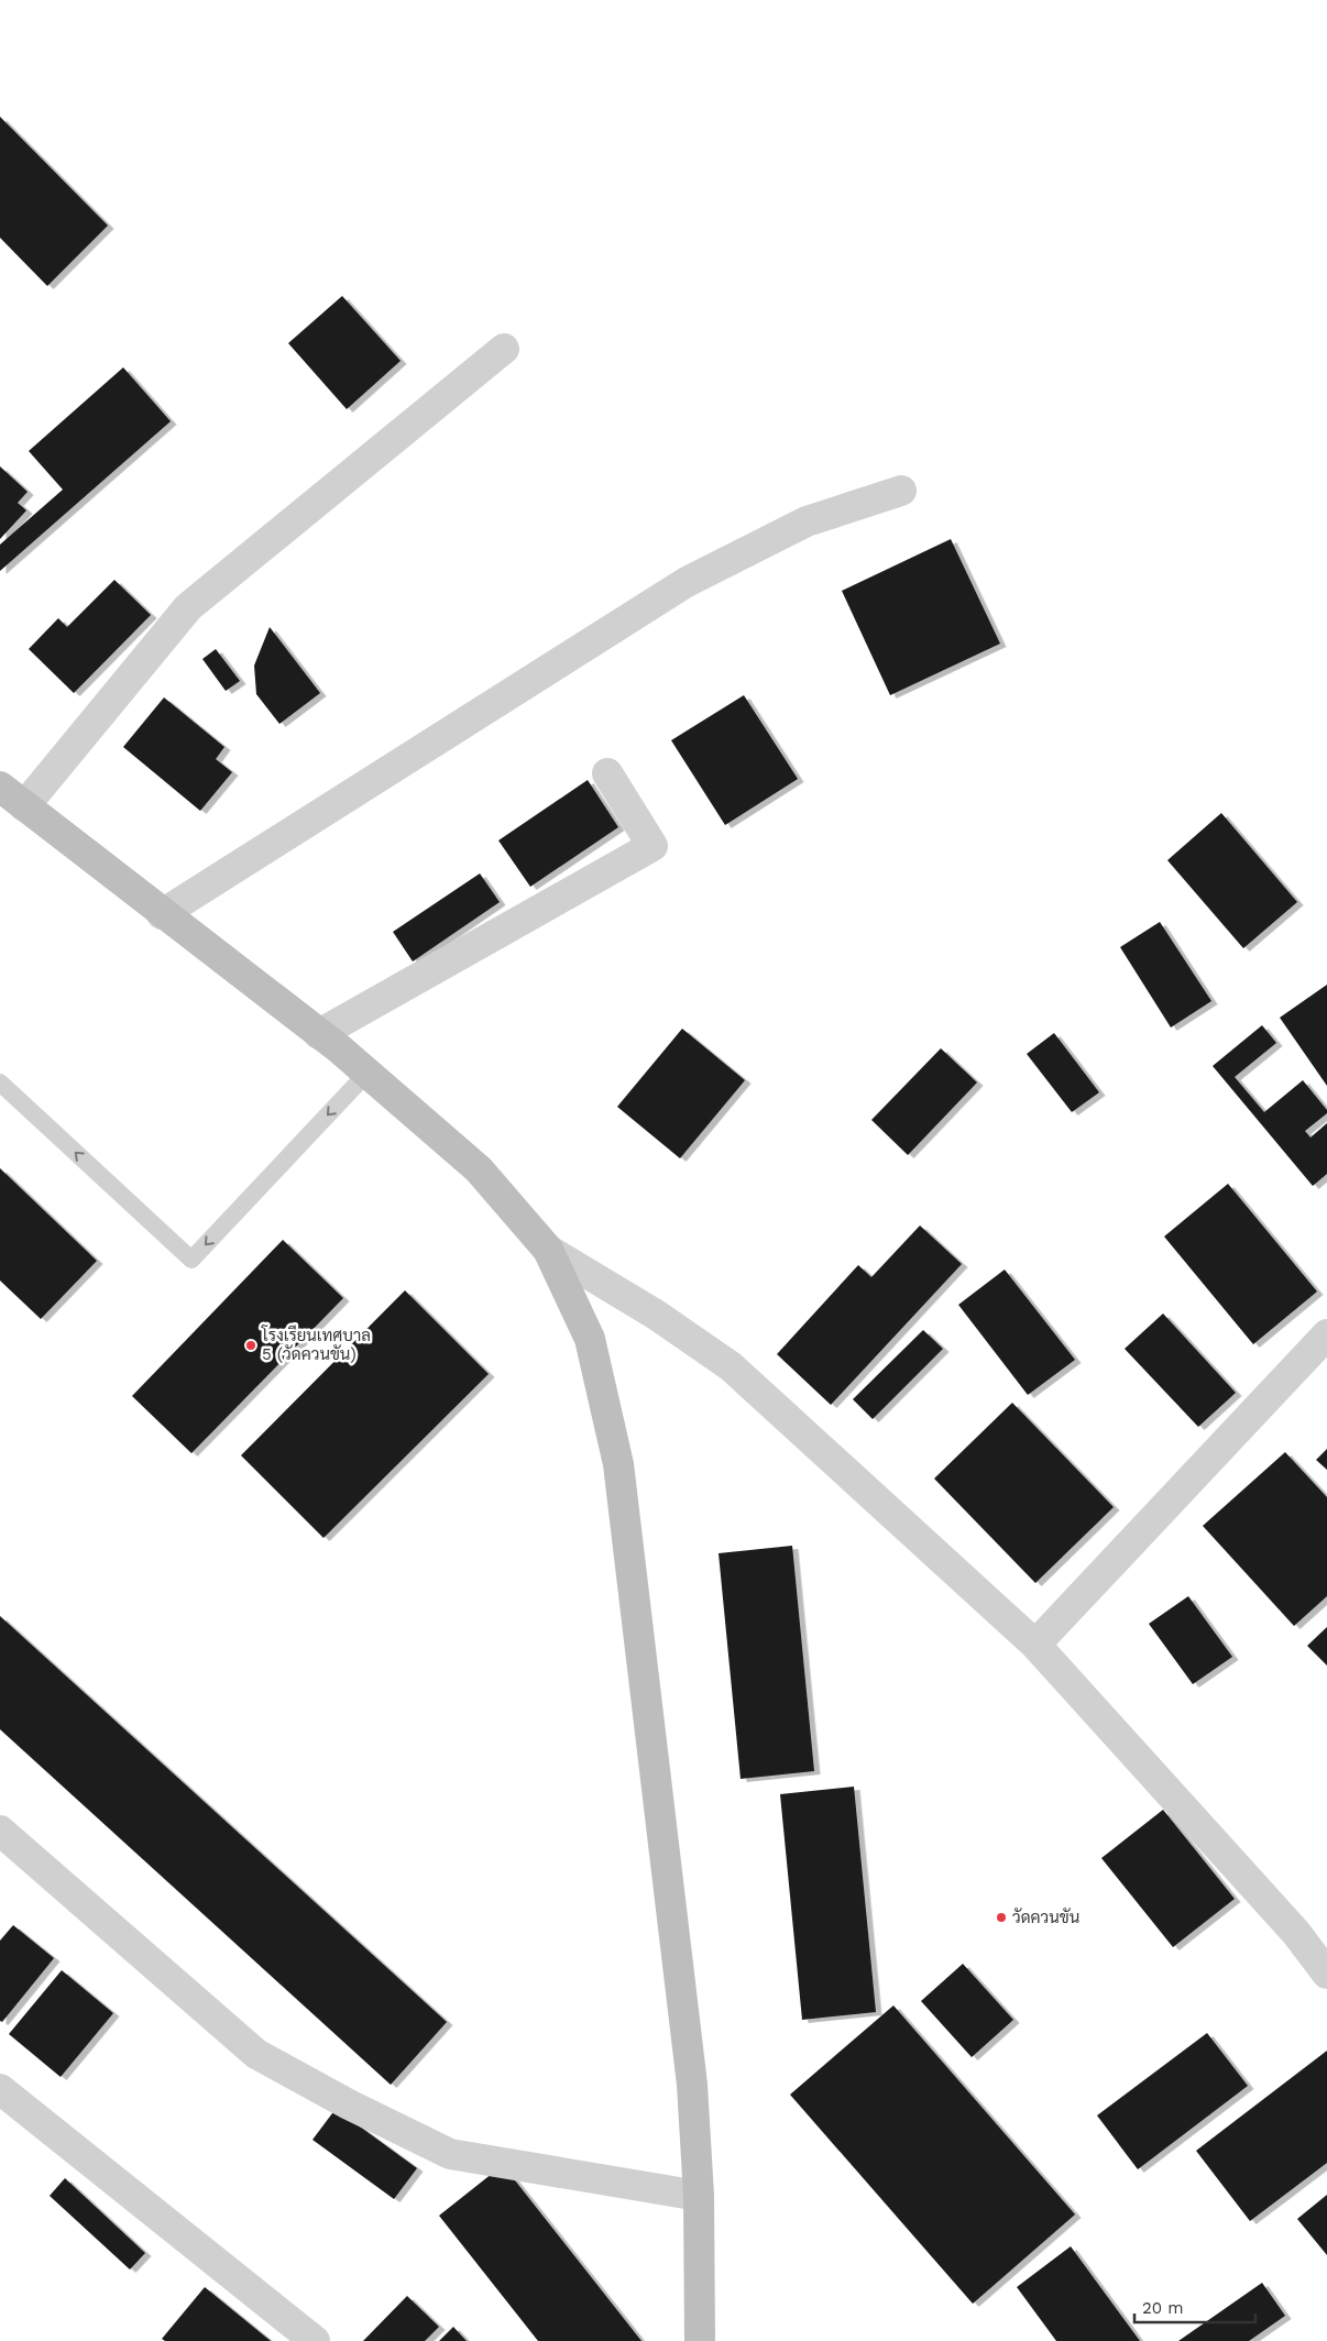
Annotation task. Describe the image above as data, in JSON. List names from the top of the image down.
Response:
{
  "places": ["โรงเรียนเทศบาล 5 (วัดควนขัน)", "วัดควนขัน"],
  "scale_bar": "20 m"
}
